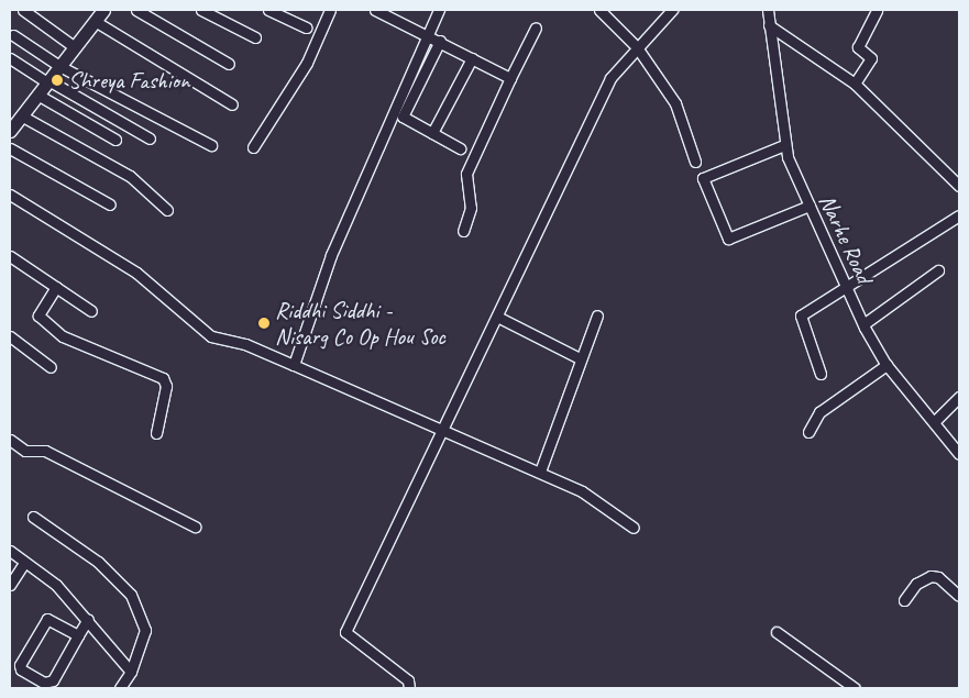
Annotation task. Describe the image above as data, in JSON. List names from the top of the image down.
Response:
{
  "streets": {
    "street": ["Narhe Road"]
  },
  "places": ["Shreya Fashion", "Riddhi Siddhi - Nisarg Co Op Hou Soc"]
}
